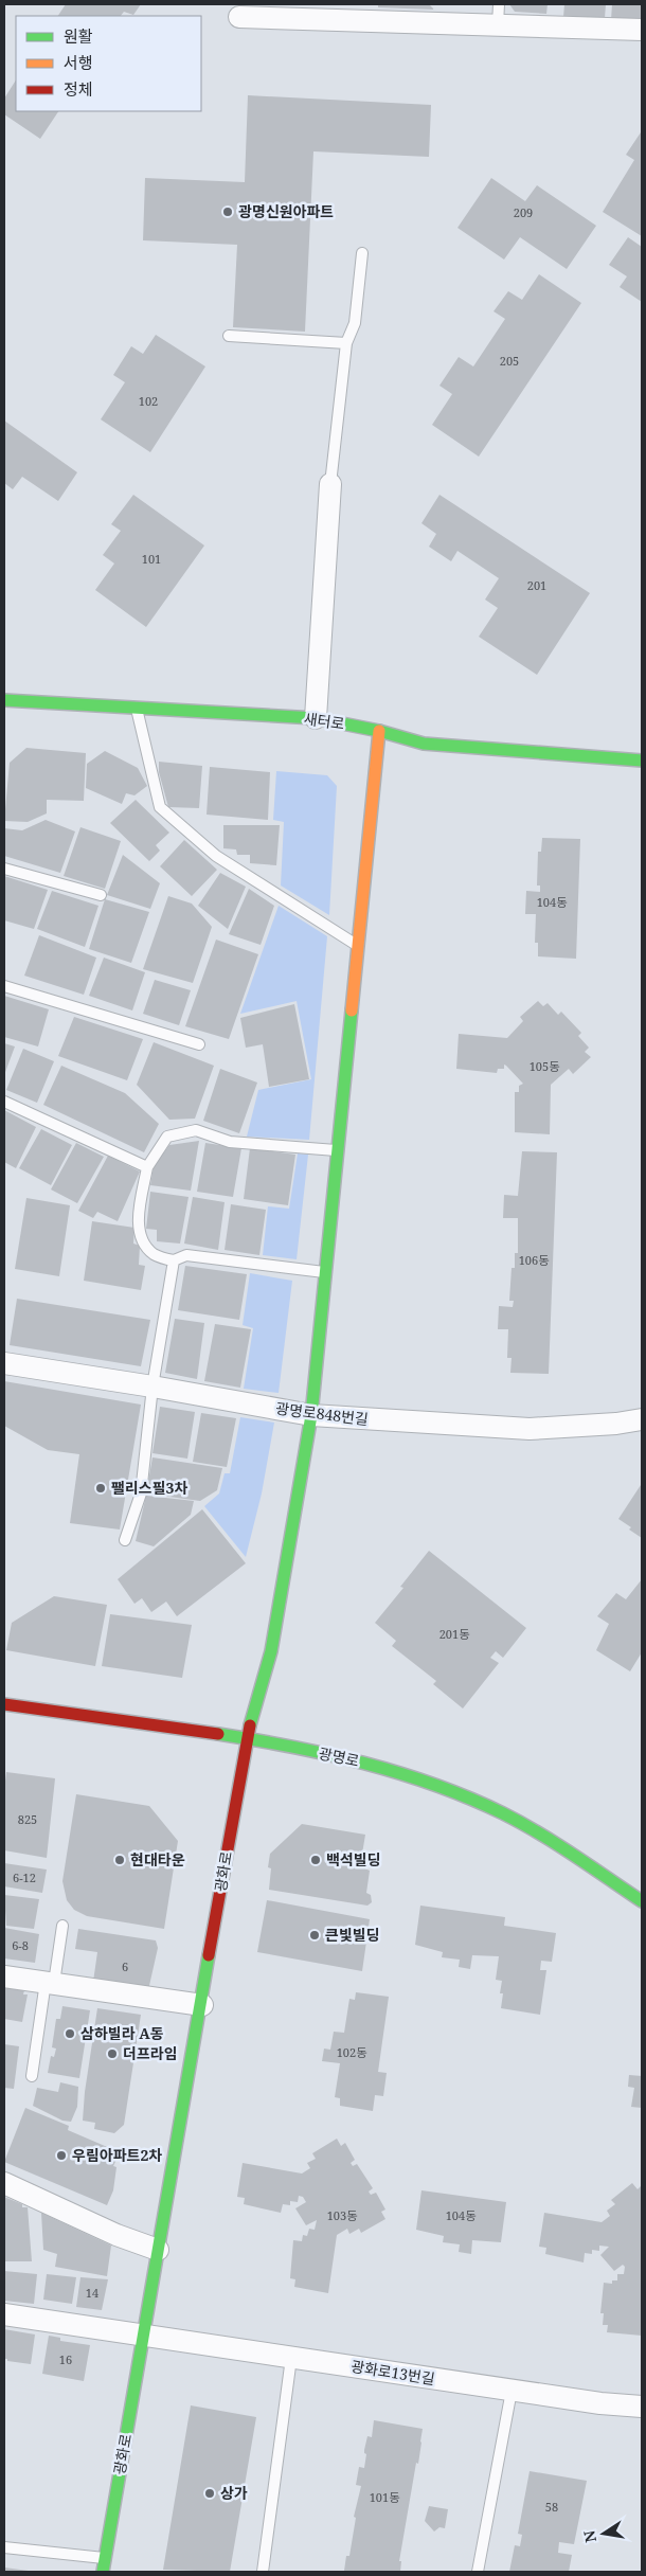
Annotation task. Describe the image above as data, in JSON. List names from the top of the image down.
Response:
{
  "streets": {
    "street": [
      "새터로",
      "광명로848번길",
      "광명로",
      "광화로",
      "광화로13번길"
    ]
  },
  "crossings": [
    ["새터로", "광화로"],
    ["광명로848번길", "광화로"],
    ["광명로", "광화로"],
    ["광화로", "광화로13번길"]
  ],
  "places": [
    "광명신원아파트",
    "팰리스필3차",
    "현대타운",
    "백석빌딩",
    "큰빛빌딩",
    "삼하빌라 A동",
    "더프라임",
    "우림아파트2차",
    "상가"
  ],
  "house_numbers": [
    "209",
    "205",
    "102",
    "101",
    "201",
    "104동",
    "105동",
    "106동",
    "201동",
    "825",
    "6-12",
    "6-8",
    "6",
    "102동",
    "103동",
    "104동",
    "14",
    "16",
    "101동",
    "58"
  ],
  "legend": ["원활", "서행", "정체"],
  "north": "left"
}
